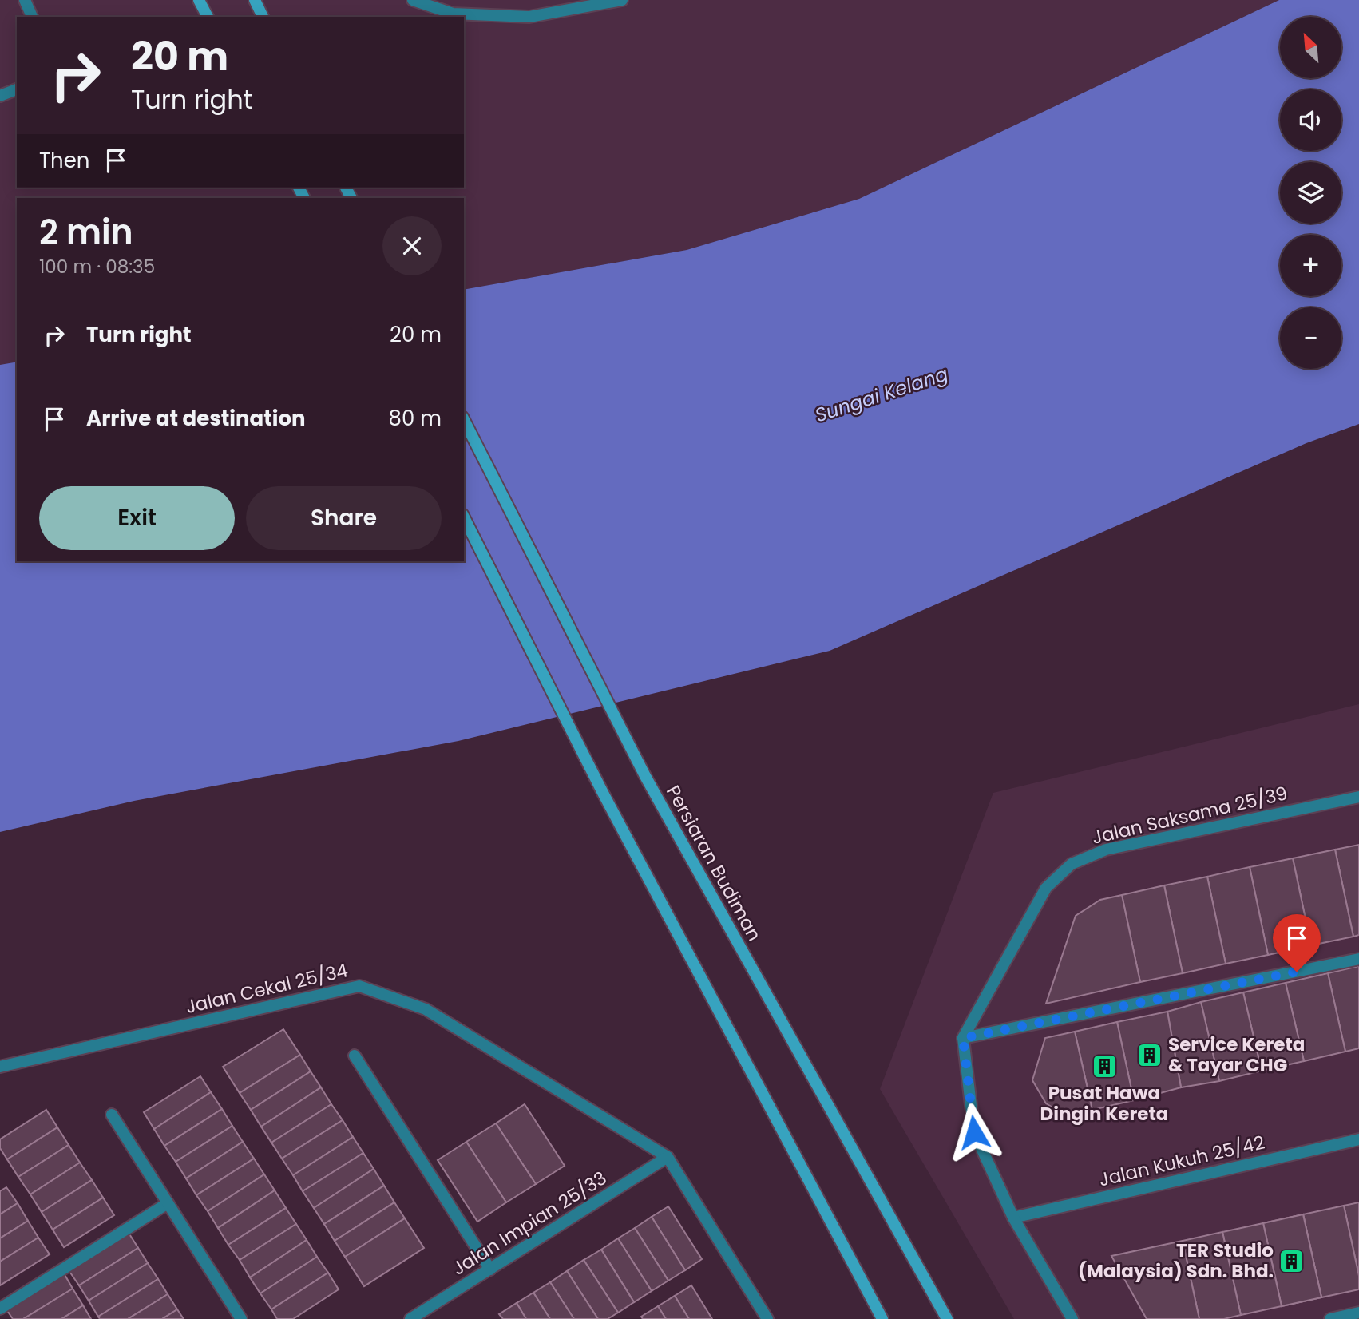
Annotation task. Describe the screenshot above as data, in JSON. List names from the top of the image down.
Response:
{
  "streets": {
    "main road": ["Persiaran Budiman"],
    "street": [
      "Jalan Saksama 25/39",
      "Jalan Cekal 25/34",
      "Jalan Kukuh 25/42",
      "Jalan Impian 25/33"
    ]
  },
  "crossings": [
    ["Jalan Cekal 25/34", "Jalan Impian 25/33"]
  ],
  "water": ["Sungai Kelang"],
  "places": {
    "building": ["Service Kereta & Tayar CHG", "Pusat Hawa Dingin Kereta", "TER Studio (Malaysia) Sdn. Bhd."]
  },
  "north": "top left",
  "page": {
    "map_buttons": ["+", "−"],
    "turn": ["20 m", "Turn right"],
    "then": "Then",
    "heading": ["2 min", "100 m · 08:35"],
    "list": [
      {
        "name": "Turn right",
        "value": "20 m"
      },
      {
        "name": "Arrive at destination",
        "value": "80 m"
      }
    ],
    "buttons": ["Exit", "Share"]
  }
}
